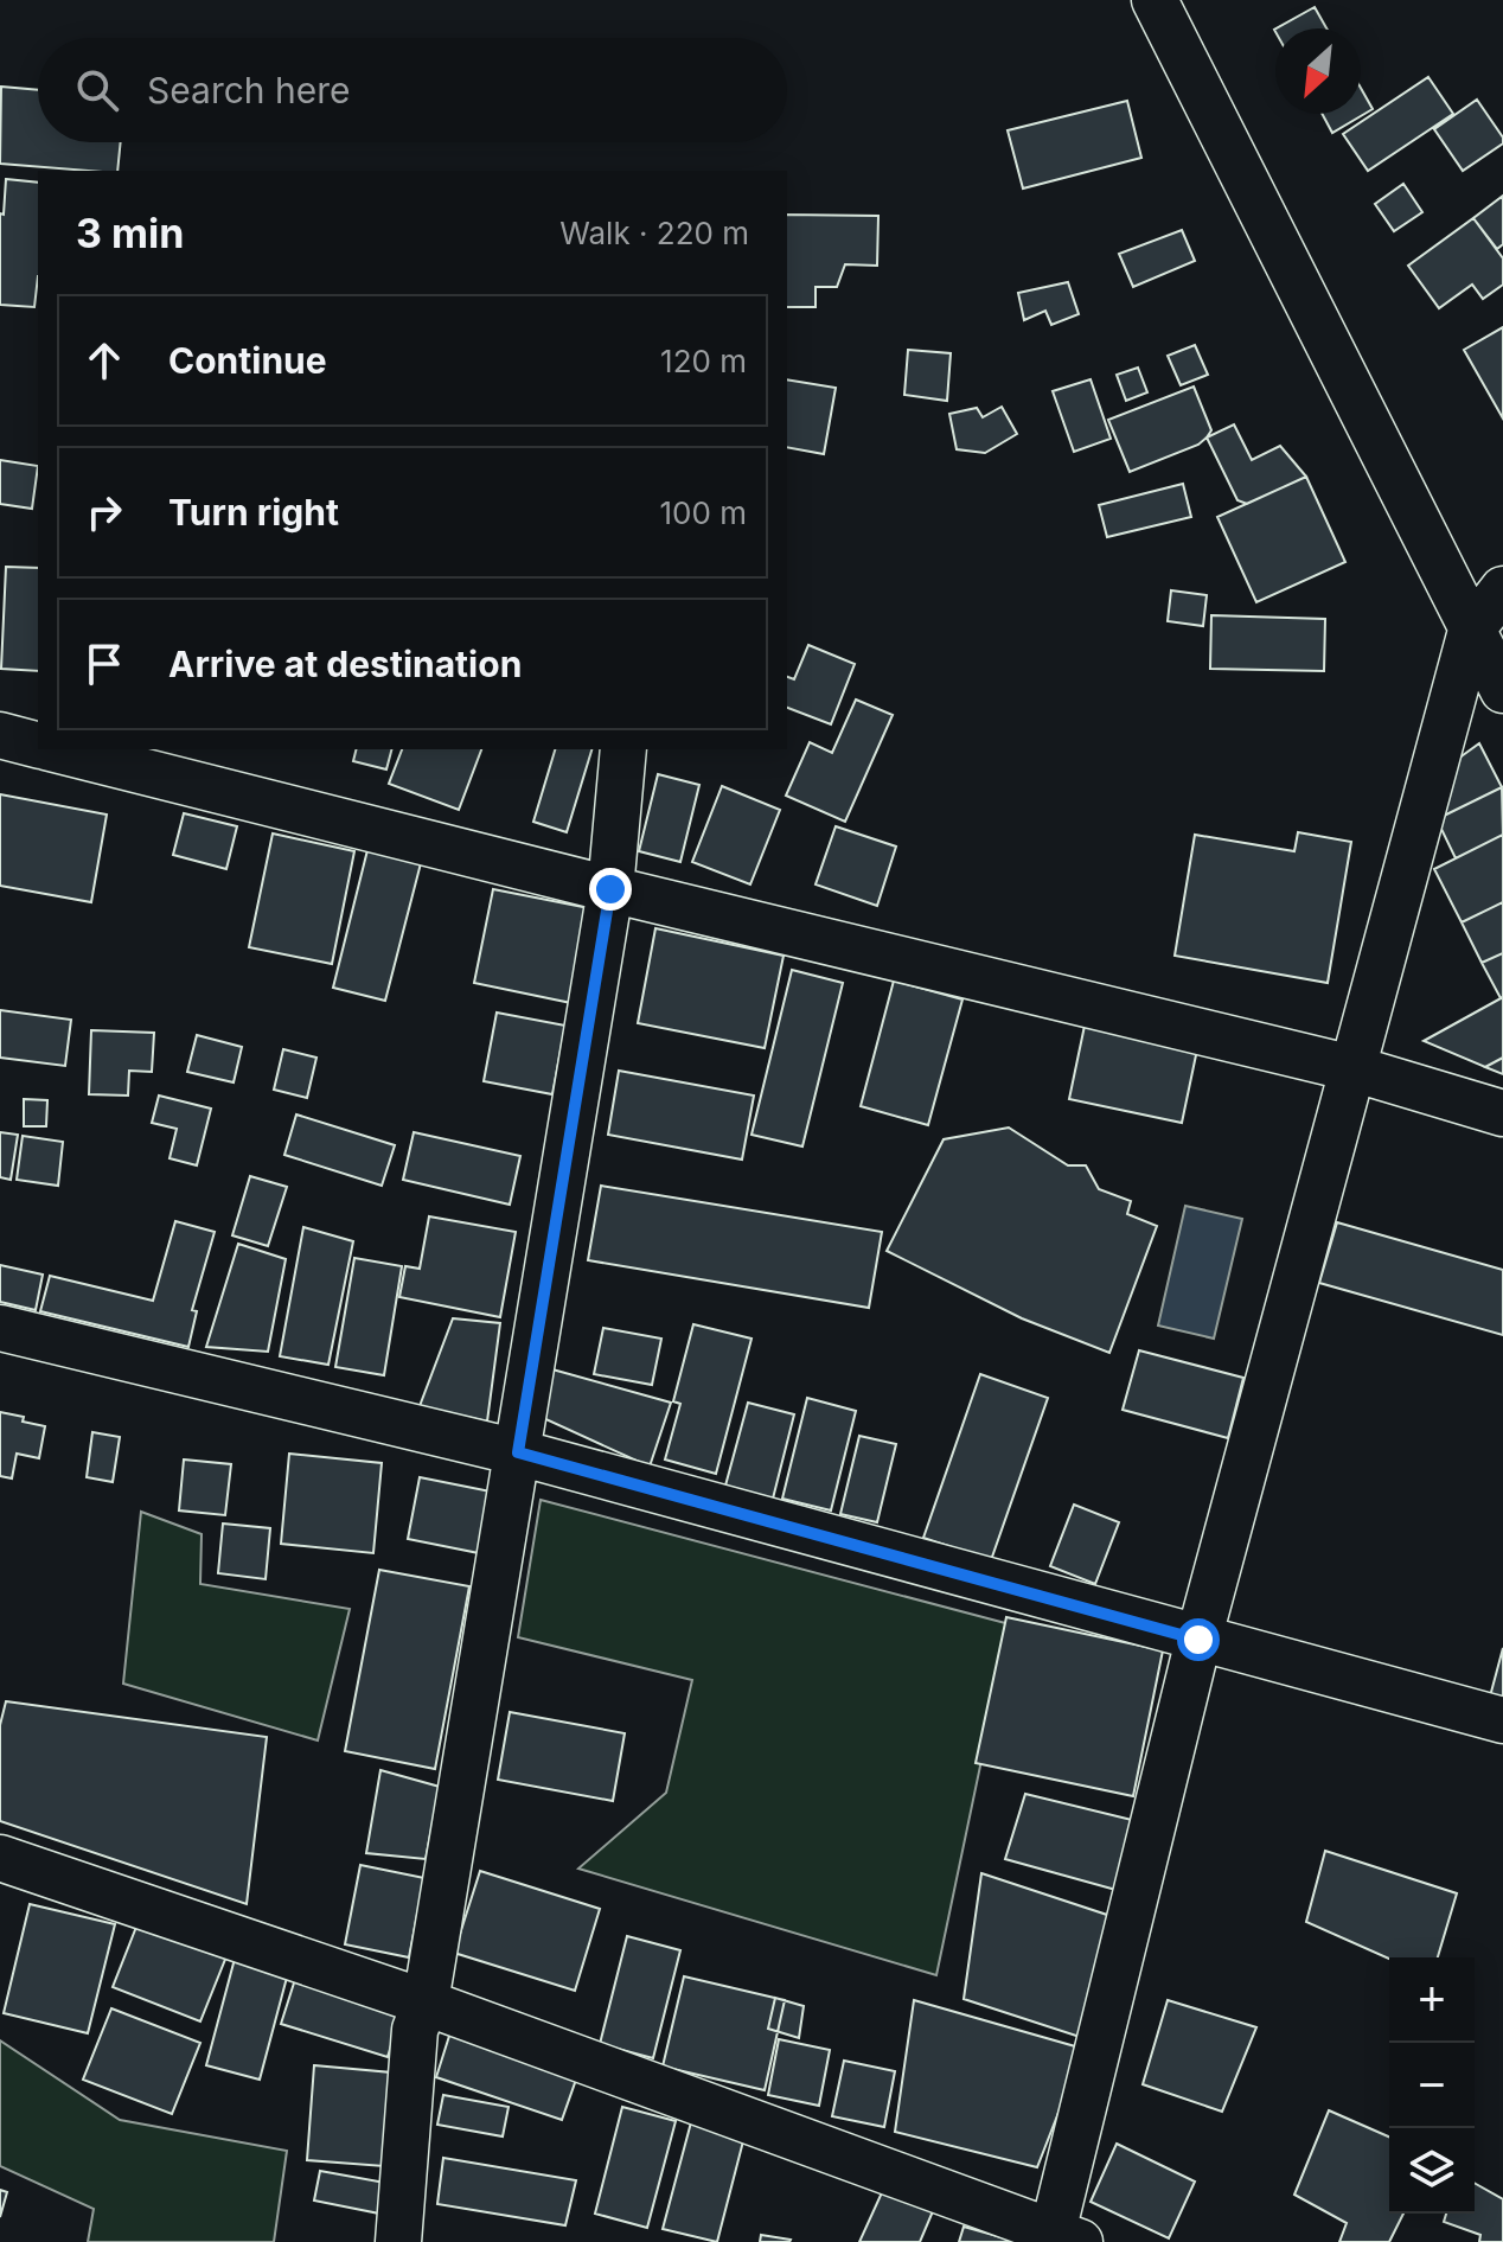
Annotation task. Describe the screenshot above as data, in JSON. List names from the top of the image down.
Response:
{
  "north": "bottom left",
  "page": {
    "search": "Search here",
    "heading": ["3 min", "Walk · 220 m"],
    "list": [
      ["Continue", "120 m"],
      ["Turn right", "100 m"],
      "Arrive at destination"
    ],
    "map_buttons": ["+", "−"]
  }
}
